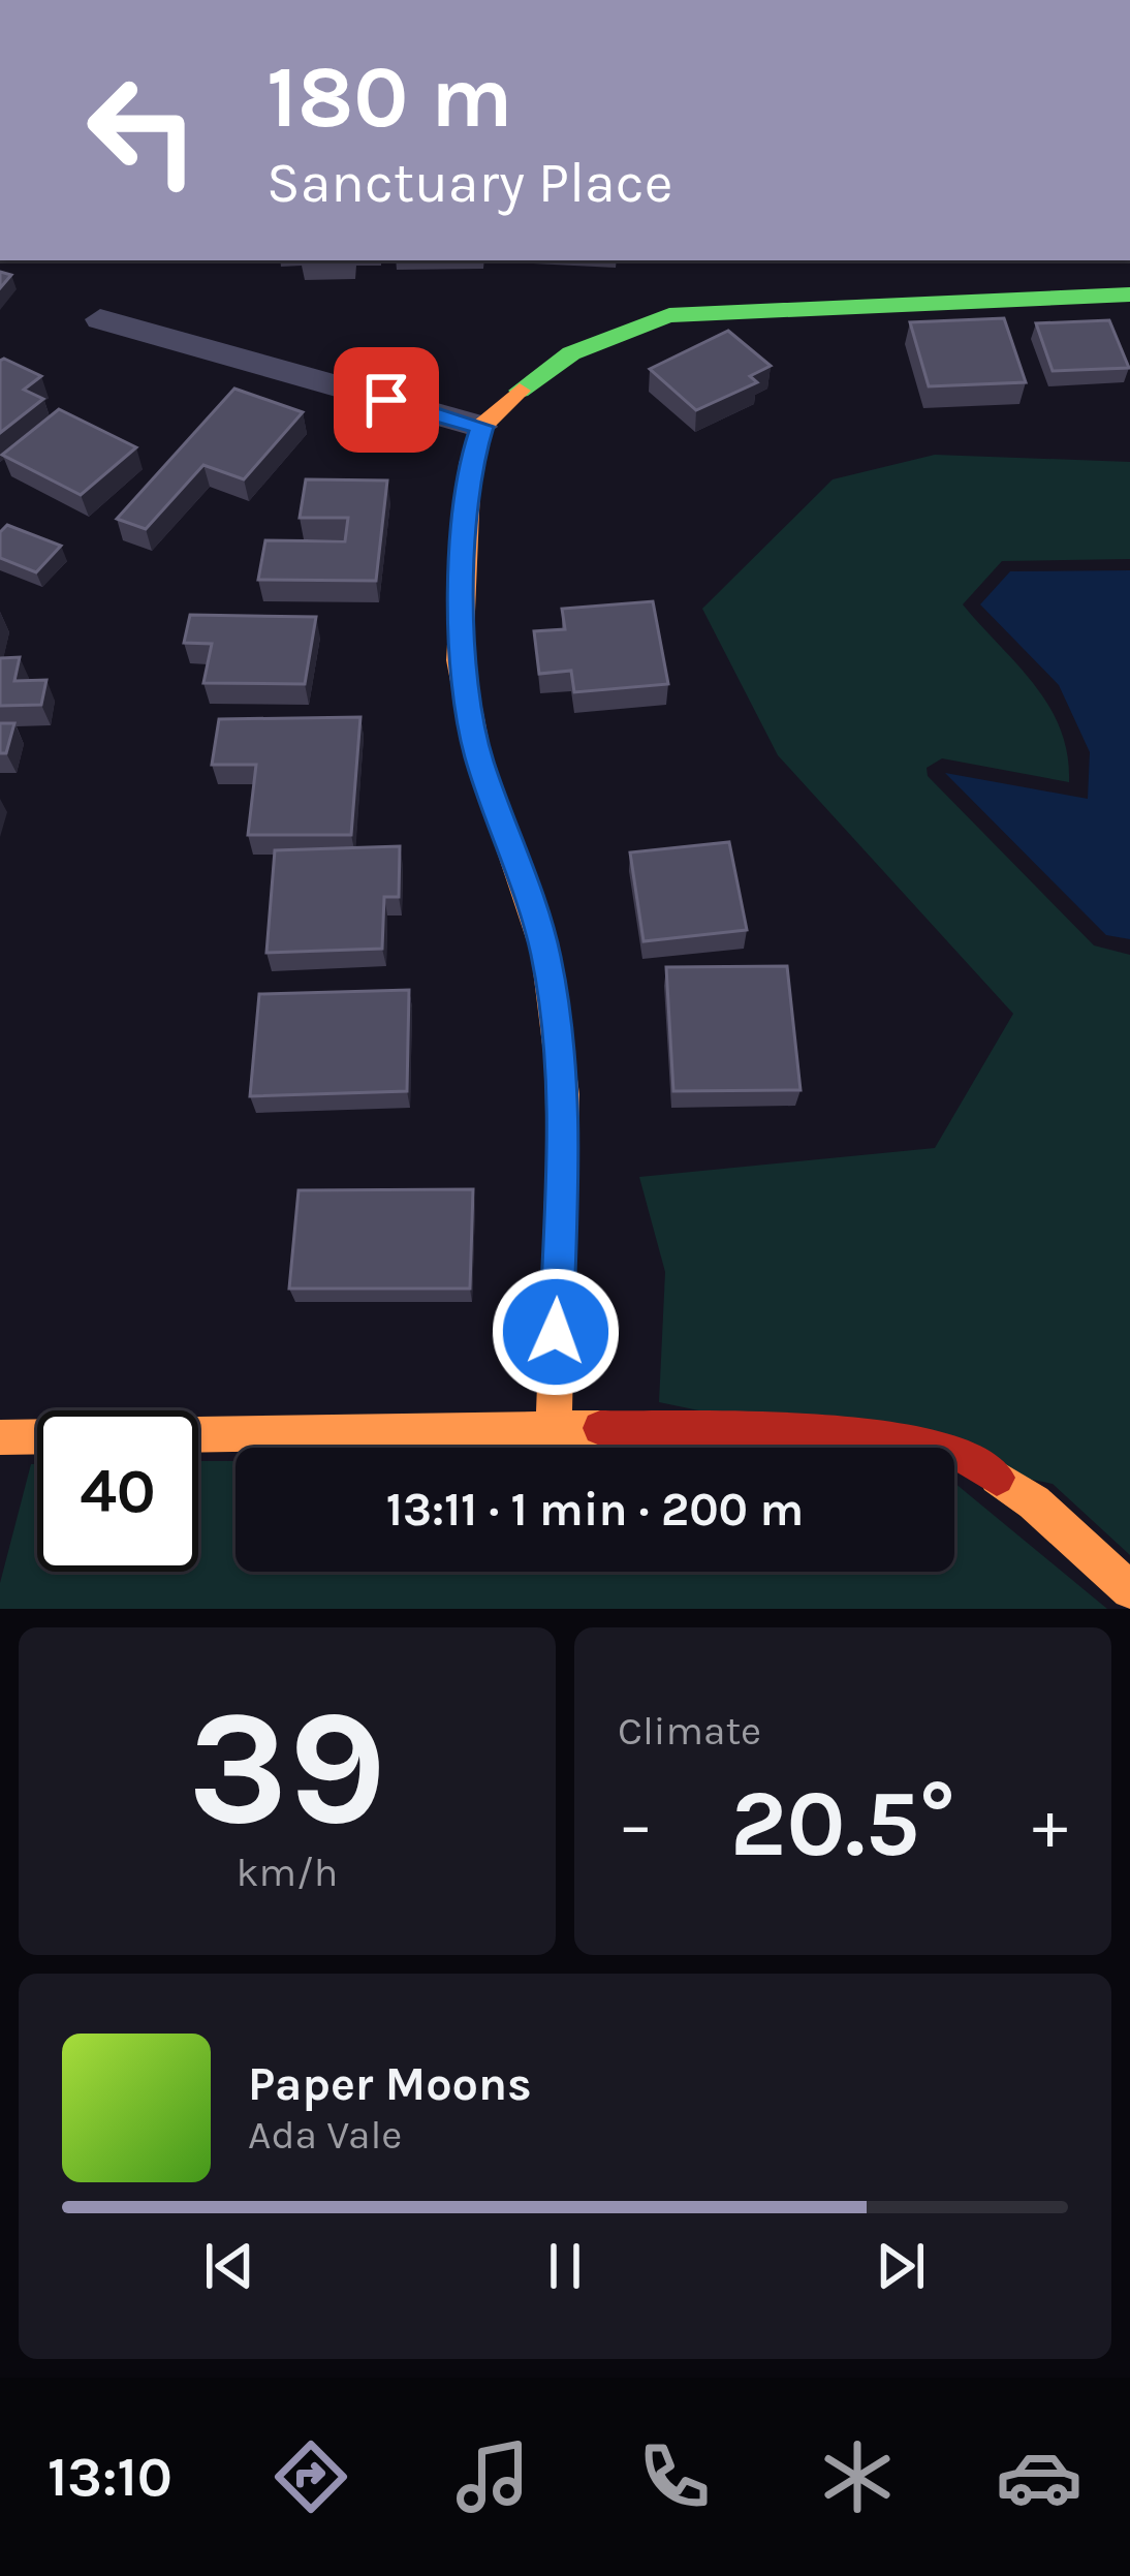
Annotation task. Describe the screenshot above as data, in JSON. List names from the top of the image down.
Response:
{
  "page": {
    "turn": ["180 m", "Sanctuary Place"],
    "limit": "40",
    "trip": "13:11 · 1 min · 200 m",
    "tile": [
      ["39", "km/h"],
      "Climate"
    ],
    "heat": ["−", "20.5°", "+"],
    "song": ["Paper Moons", "Ada Vale"],
    "tabs": "13:10"
  }
}
